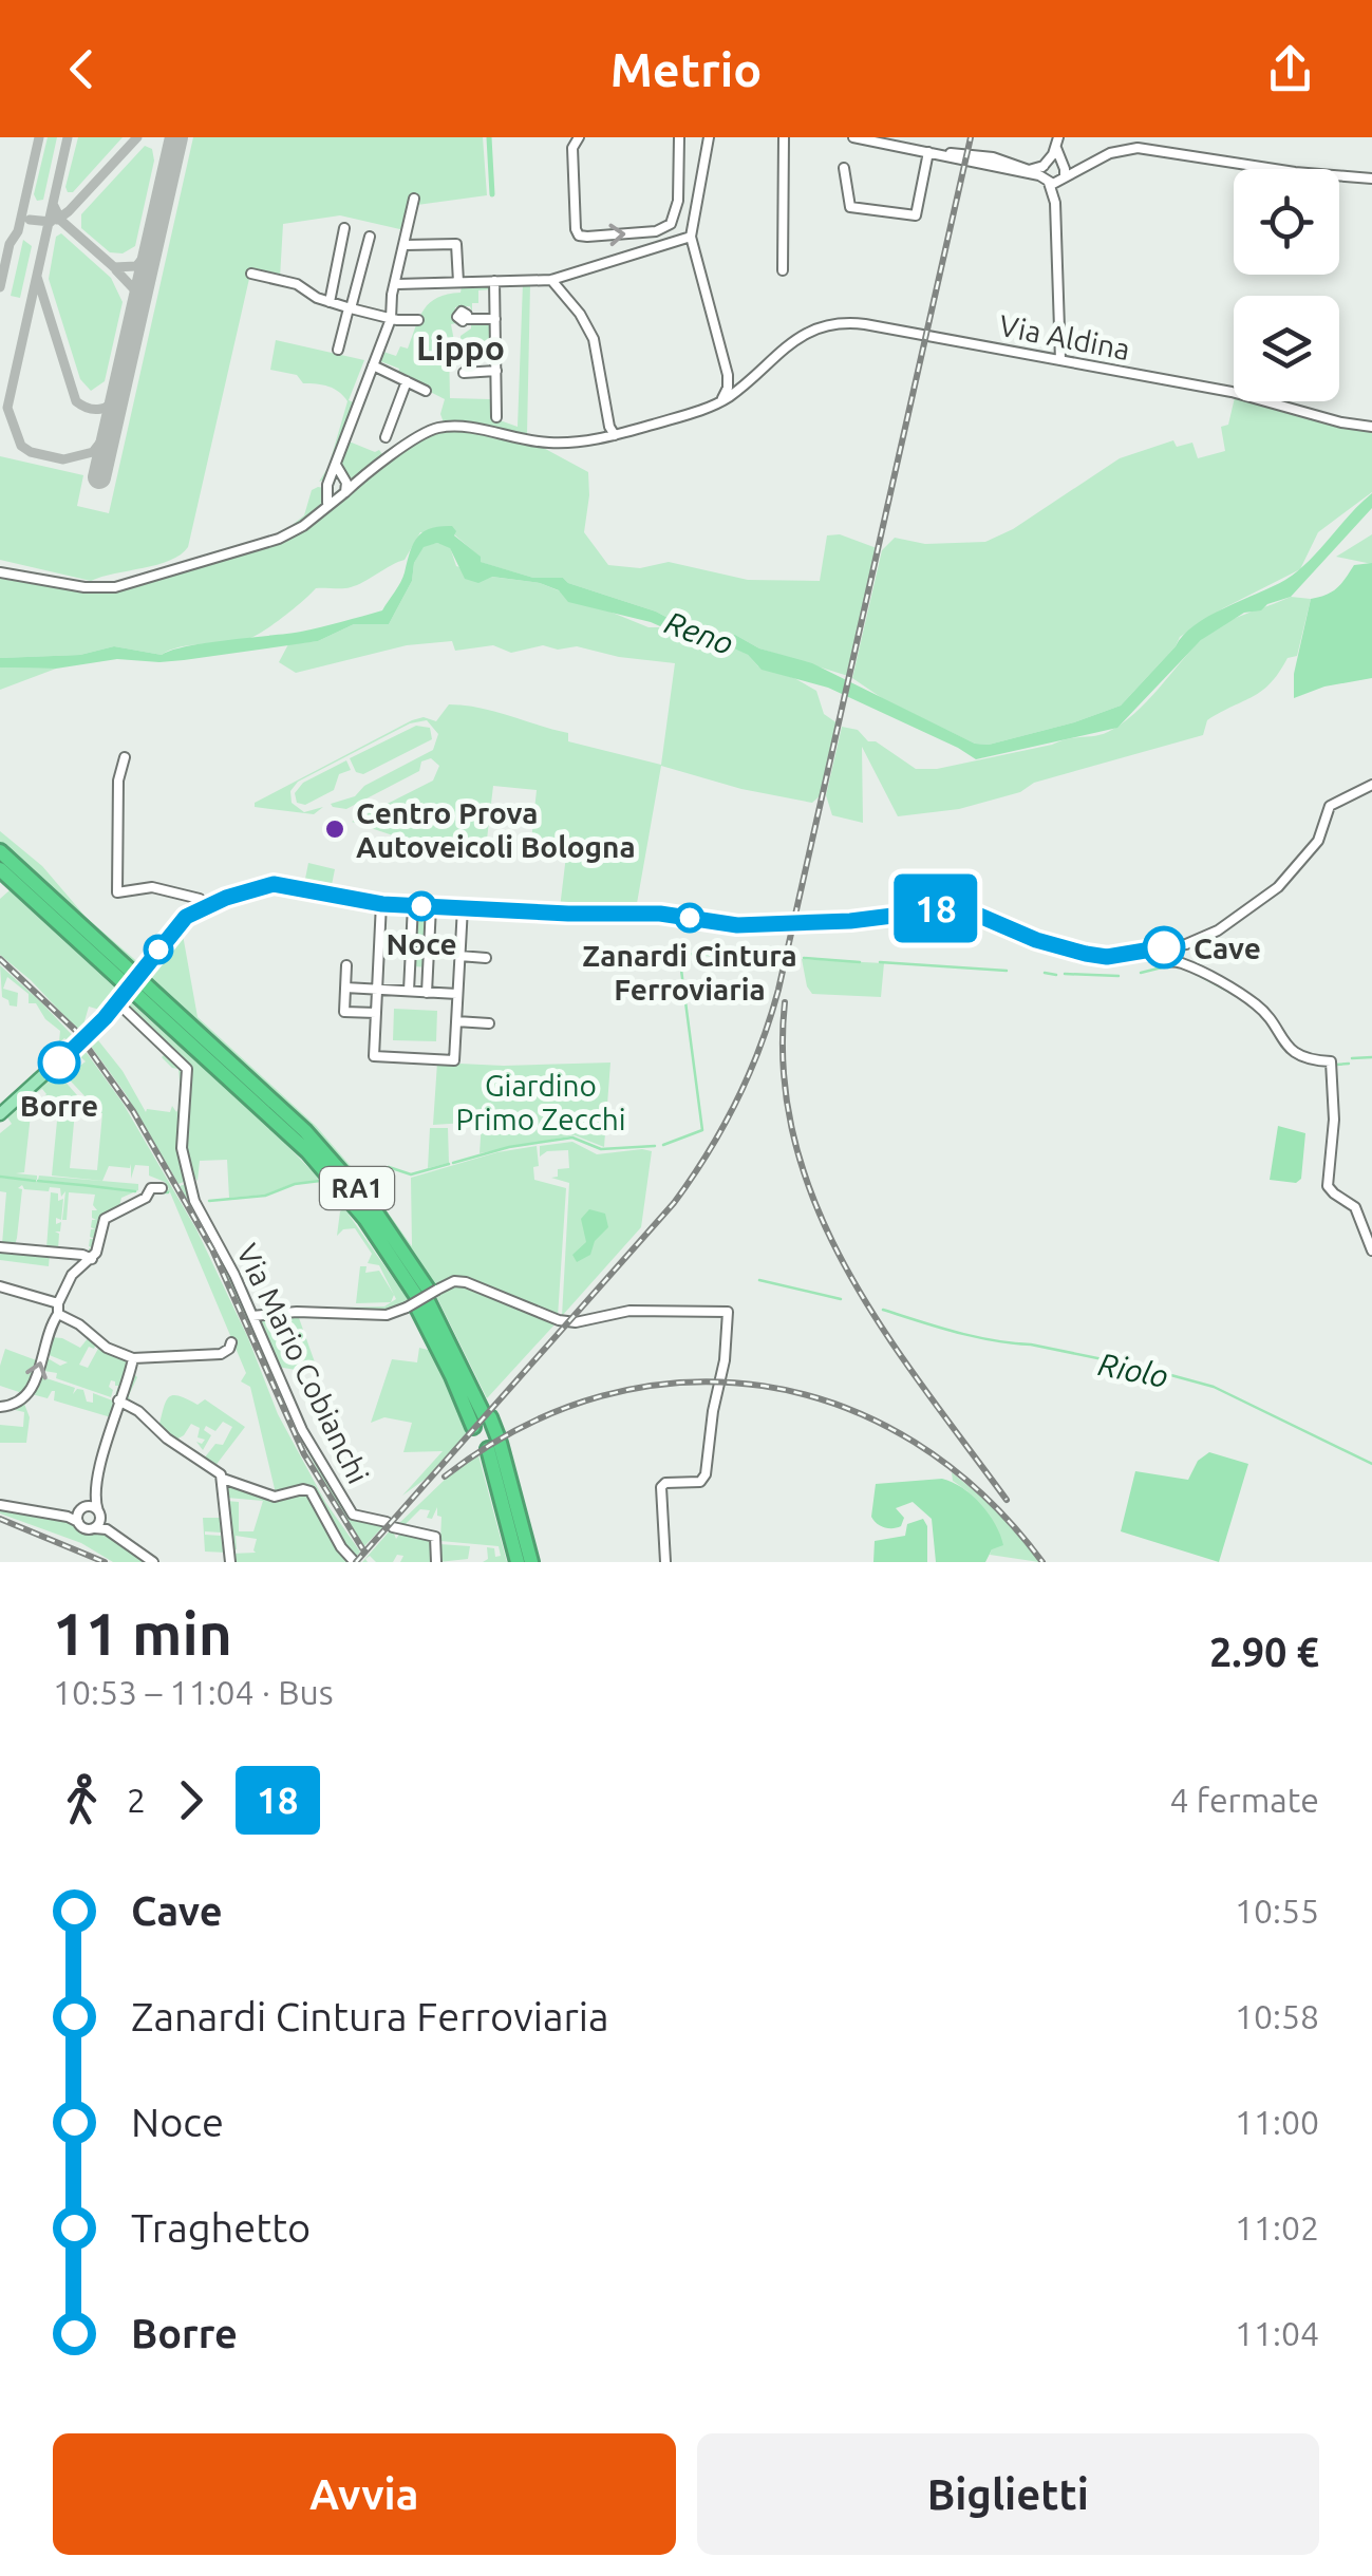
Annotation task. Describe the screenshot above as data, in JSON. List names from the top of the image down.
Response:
{
  "streets": {
    "street": ["Via Aldina", "Via Mario Cobianchi"]
  },
  "districts": ["Lippo"],
  "water": ["Reno", "Riolo"],
  "parks": ["Giardino Primo Zecchi"],
  "places": [
    "Centro Prova Autoveicoli Bologna",
    "Noce",
    "Zanardi Cintura Ferroviaria",
    "Cave",
    "Borre"
  ],
  "lines": ["bus line 18"],
  "page": {
    "header": "Metrio",
    "on_map": "18",
    "heading": ["11 min", "10:53 – 11:04 · Bus", "2.90 €"],
    "legs": ["2", "18", "4 fermate"],
    "list": [
      {
        "name": "Cave",
        "value": "10:55"
      },
      {
        "name": "Zanardi Cintura Ferroviaria",
        "value": "10:58"
      },
      {
        "name": "Noce",
        "value": "11:00"
      },
      {
        "name": "Traghetto",
        "value": "11:02"
      },
      {
        "name": "Borre",
        "value": "11:04"
      }
    ],
    "buttons": ["Avvia", "Biglietti"]
  }
}
